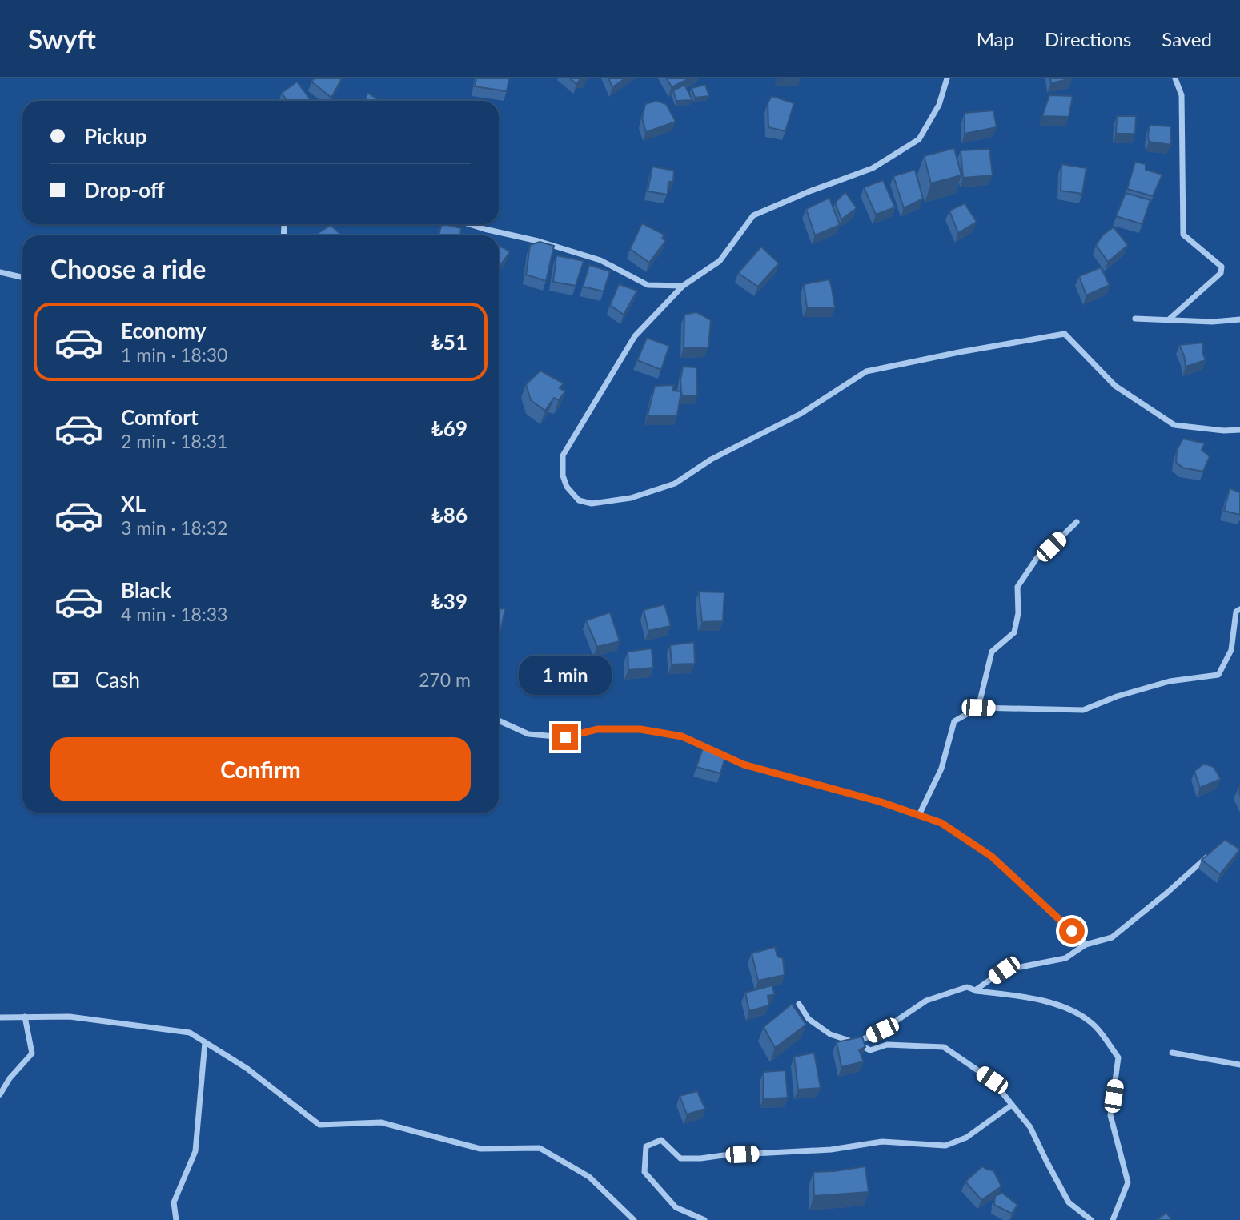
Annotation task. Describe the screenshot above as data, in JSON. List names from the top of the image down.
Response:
{
  "page": {
    "header": "Swyft",
    "nav": ["Map", "Directions", "Saved"],
    "banner": ["Pickup", "Drop-off"],
    "heading": "Choose a ride",
    "list": [
      {
        "name": "Economy",
        "note": "1 min · 18:30",
        "value": "₺51"
      },
      {
        "name": "Comfort",
        "note": "2 min · 18:31",
        "value": "₺69"
      },
      {
        "name": "XL",
        "note": "3 min · 18:32",
        "value": "₺86"
      },
      {
        "name": "Black",
        "note": "4 min · 18:33",
        "value": "₺39"
      }
    ],
    "pay": ["Cash", "270 m"],
    "bubble": "1 min",
    "buttons": "Confirm"
  }
}
